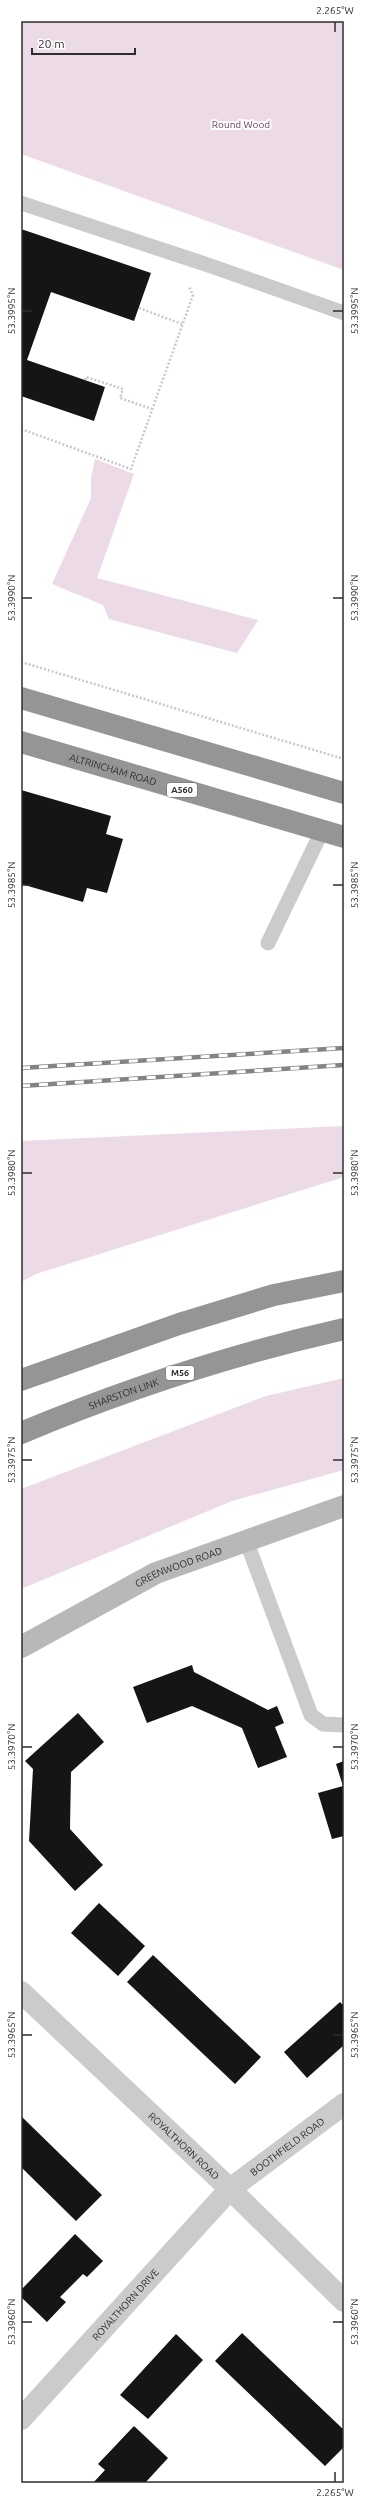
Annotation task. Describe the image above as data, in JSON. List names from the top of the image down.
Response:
{
  "streets": {
    "highway": [
      "ALTRINCHAM ROAD",
      "A560",
      "M56",
      "SHARSTON LINK"
    ],
    "street": [
      "GREENWOOD ROAD",
      "ROYALTHORN ROAD",
      "BOOTHFIELD ROAD",
      "ROYALTHORN DRIVE"
    ]
  },
  "crossings": [
    ["ROYALTHORN ROAD", "BOOTHFIELD ROAD"],
    ["ROYALTHORN ROAD", "ROYALTHORN DRIVE"],
    ["BOOTHFIELD ROAD", "ROYALTHORN DRIVE"]
  ],
  "parks": ["Round Wood"],
  "scale_bar": "20 m",
  "coordinates": [
    "2.265°W",
    "53.3995°N",
    "53.3990°N",
    "53.3985°N",
    "53.3980°N",
    "53.3975°N",
    "53.3970°N",
    "53.3965°N",
    "53.3960°N"
  ]
}
